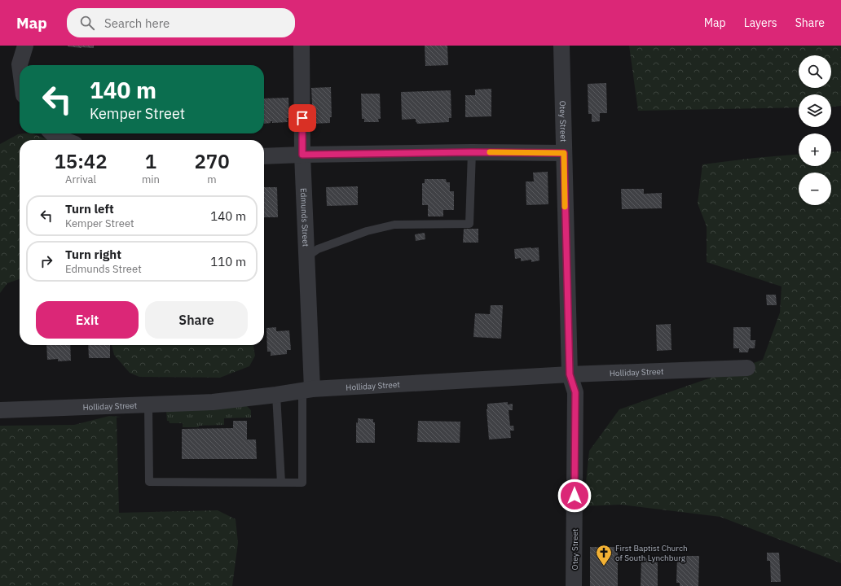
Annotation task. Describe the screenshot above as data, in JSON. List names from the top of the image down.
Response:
{
  "streets": {
    "street": ["Otey Street", "Edmunds Street", "Holliday Street"]
  },
  "crossings": [
    ["Otey Street", "Holliday Street"],
    ["Edmunds Street", "Holliday Street"]
  ],
  "places": {
    "church": ["First Baptist Church of South Lynchburg"]
  },
  "page": {
    "header": "Map",
    "search": "Search here",
    "nav": ["Map", "Layers", "Share"],
    "map_buttons": ["+", "−"],
    "turn": ["140 m", "Kemper Street"],
    "eta": [
      "15:42",
      "Arrival",
      "1",
      "min",
      "270",
      "m"
    ],
    "list": [
      {
        "name": "Turn left",
        "note": "Kemper Street",
        "value": "140 m"
      },
      {
        "name": "Turn right",
        "note": "Edmunds Street",
        "value": "110 m"
      }
    ],
    "buttons": ["Exit", "Share"]
  }
}
